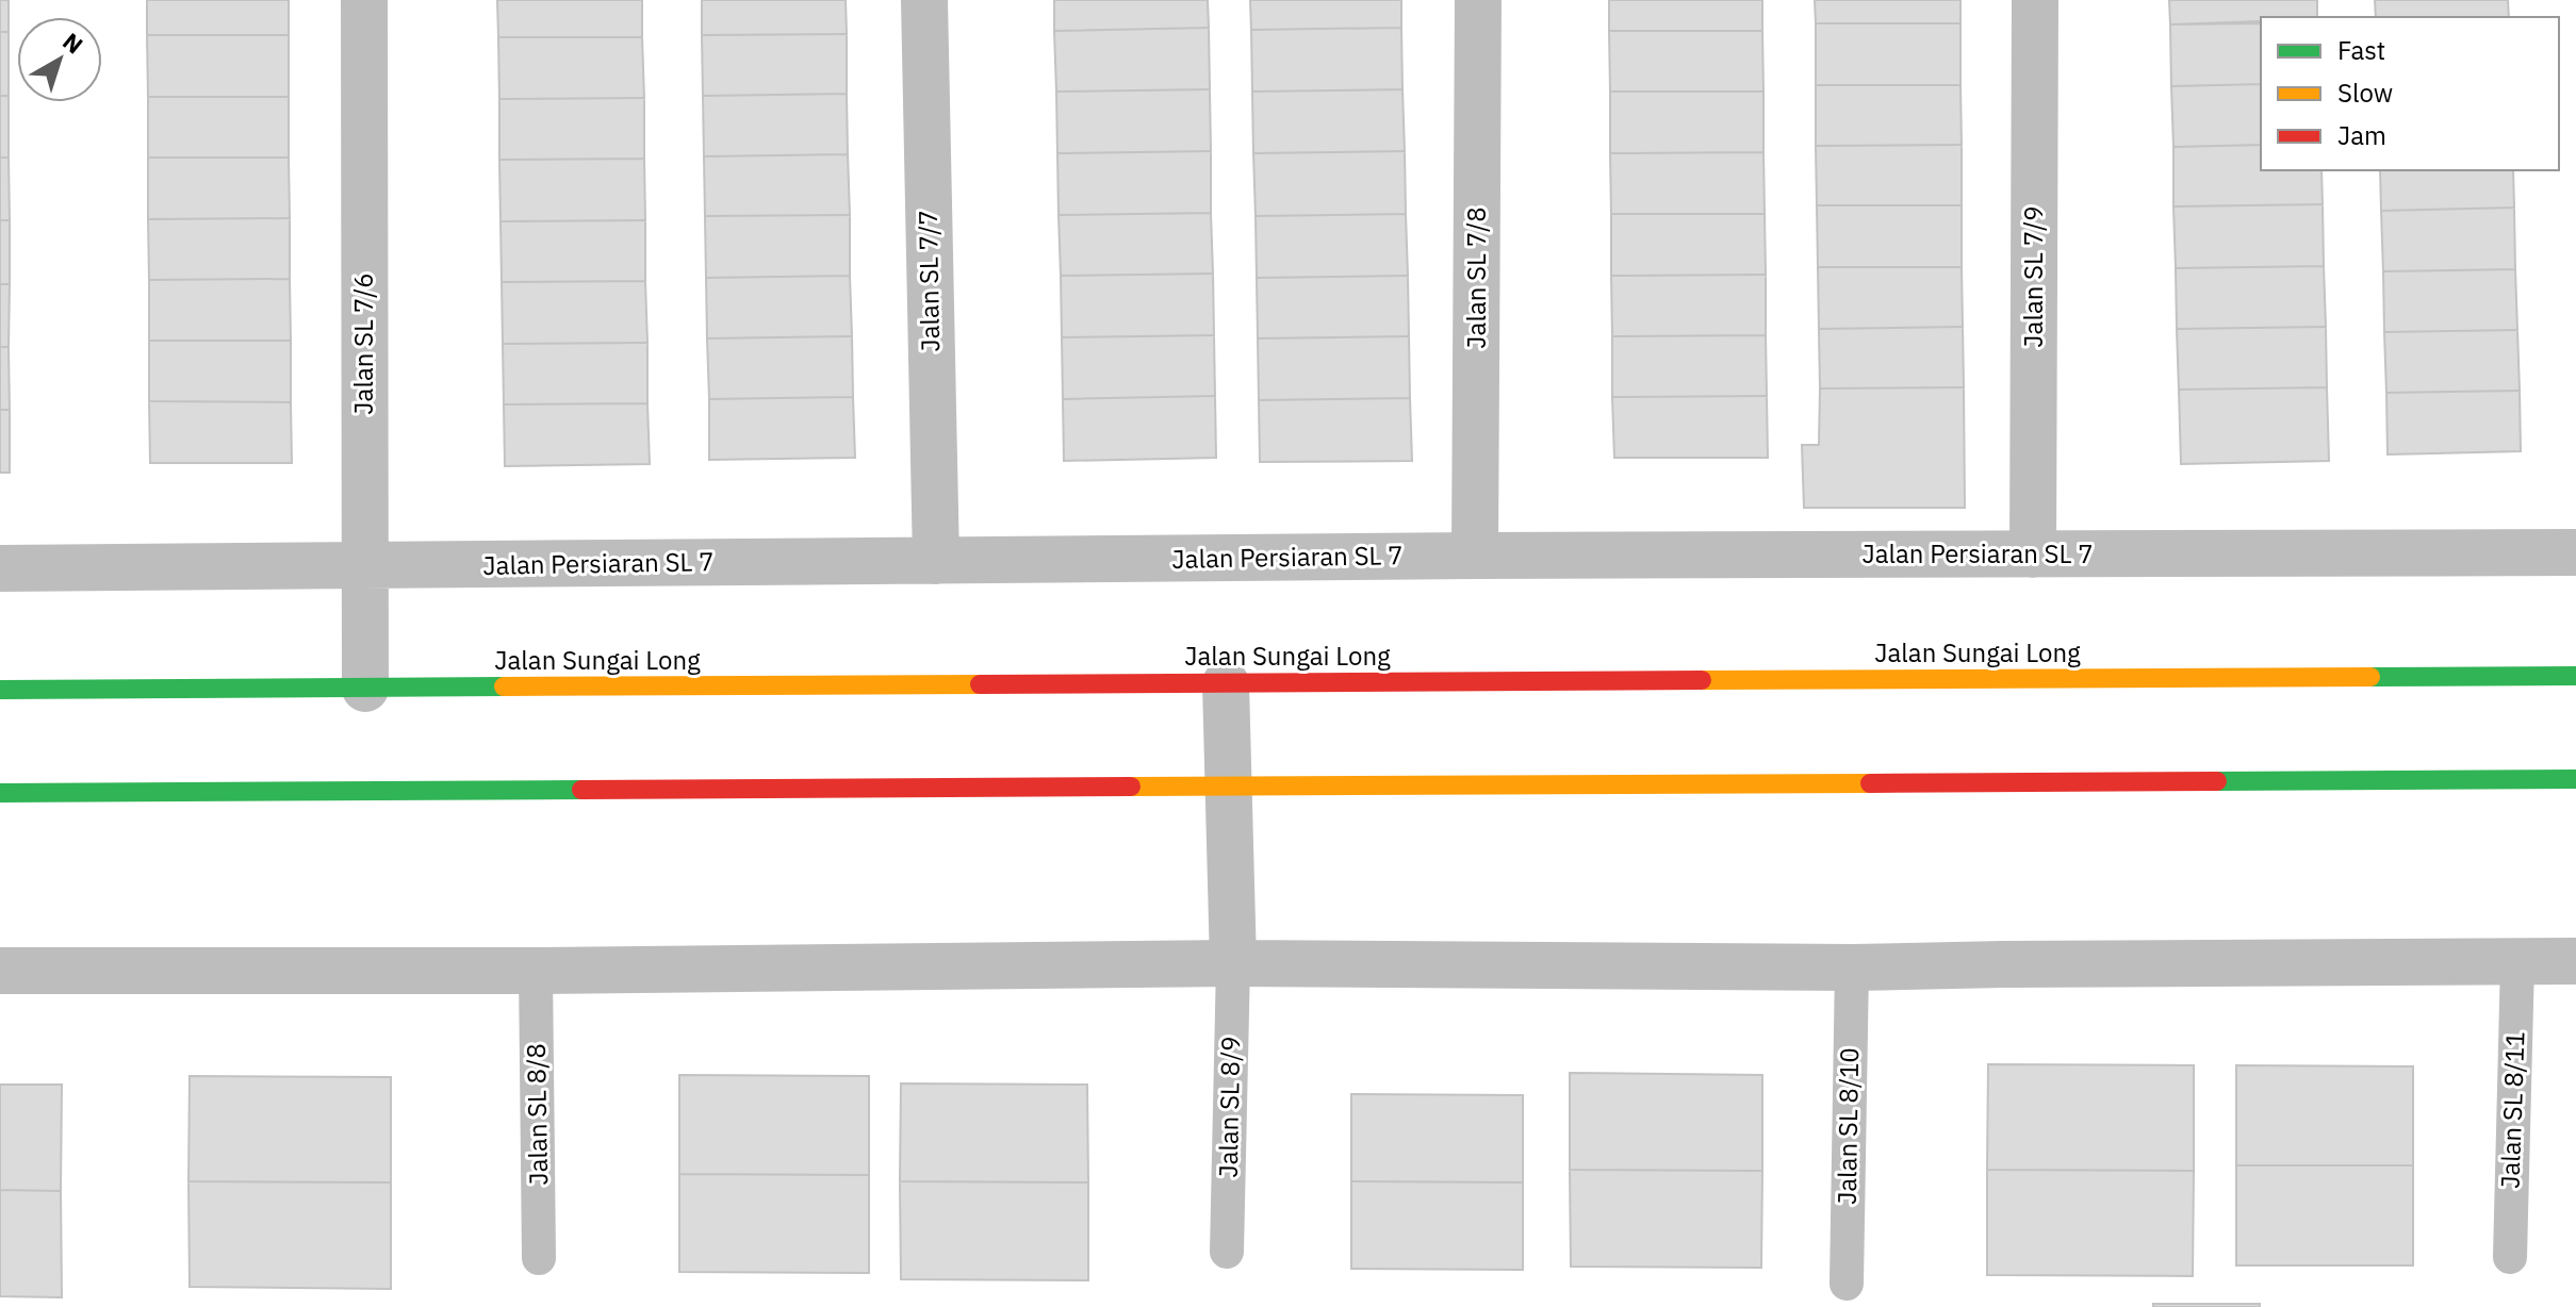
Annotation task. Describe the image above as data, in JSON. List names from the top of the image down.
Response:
{
  "streets": {
    "street": [
      "Jalan SL 7/9",
      "Jalan SL 7/8",
      "Jalan SL 7/7",
      "Jalan SL 7/6",
      "Jalan Persiaran SL 7",
      "Jalan Sungai Long"
    ],
    "lane": [
      "Jalan SL 8/9",
      "Jalan SL 8/11",
      "Jalan SL 8/8",
      "Jalan SL 8/10"
    ]
  },
  "crossings": [
    ["Jalan SL 7/9", "Jalan Persiaran SL 7"],
    ["Jalan SL 7/8", "Jalan Persiaran SL 7"],
    ["Jalan SL 7/7", "Jalan Persiaran SL 7"],
    ["Jalan SL 7/6", "Jalan Persiaran SL 7"],
    ["Jalan SL 7/6", "Jalan Sungai Long"]
  ],
  "legend": ["Fast", "Slow", "Jam"],
  "north": "top right"
}
